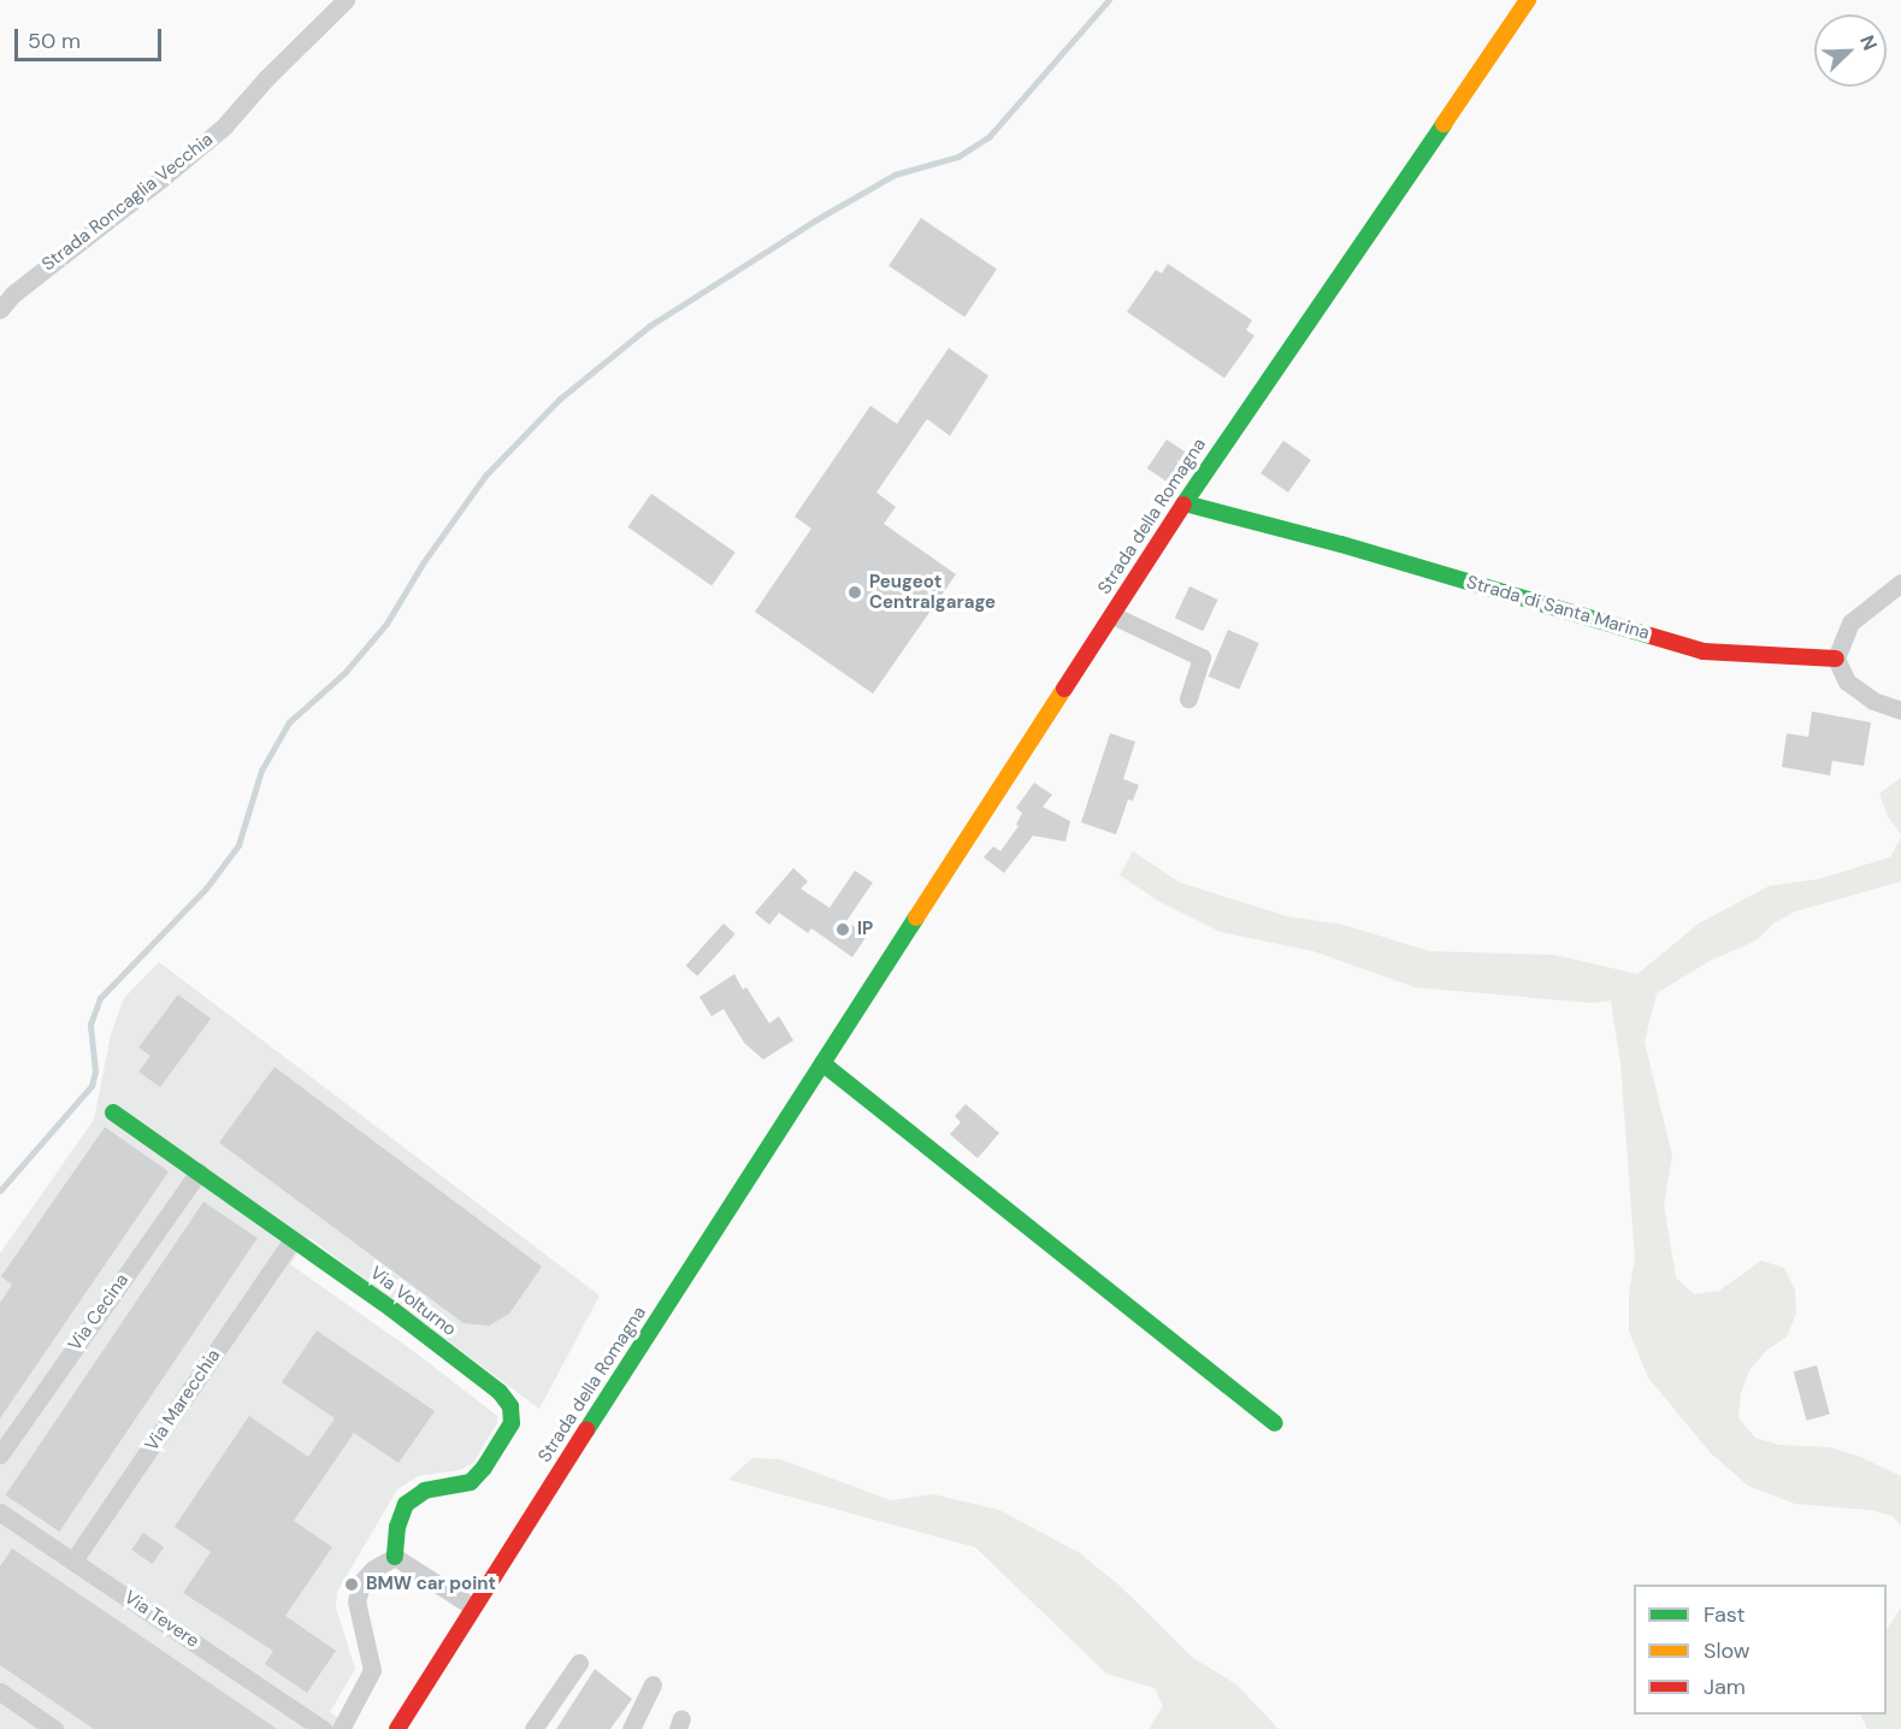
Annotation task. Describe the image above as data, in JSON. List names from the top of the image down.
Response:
{
  "streets": {
    "main road": ["Strada della Romagna", "Strada di Santa Marina", "Via Volturno"],
    "street": [
      "Strada Roncaglia Vecchia",
      "Via Cecina",
      "Via Marecchia",
      "Via Tevere"
    ]
  },
  "crossings": [
    ["Strada della Romagna", "Strada di Santa Marina"],
    ["Via Volturno", "Via Cecina"],
    ["Via Volturno", "Via Marecchia"],
    ["Via Marecchia", "Via Tevere"]
  ],
  "places": ["Peugeot Centralgarage", "IP", "BMW car point"],
  "legend": ["Fast", "Slow", "Jam"],
  "scale_bar": "50 m",
  "north": "top right"
}
